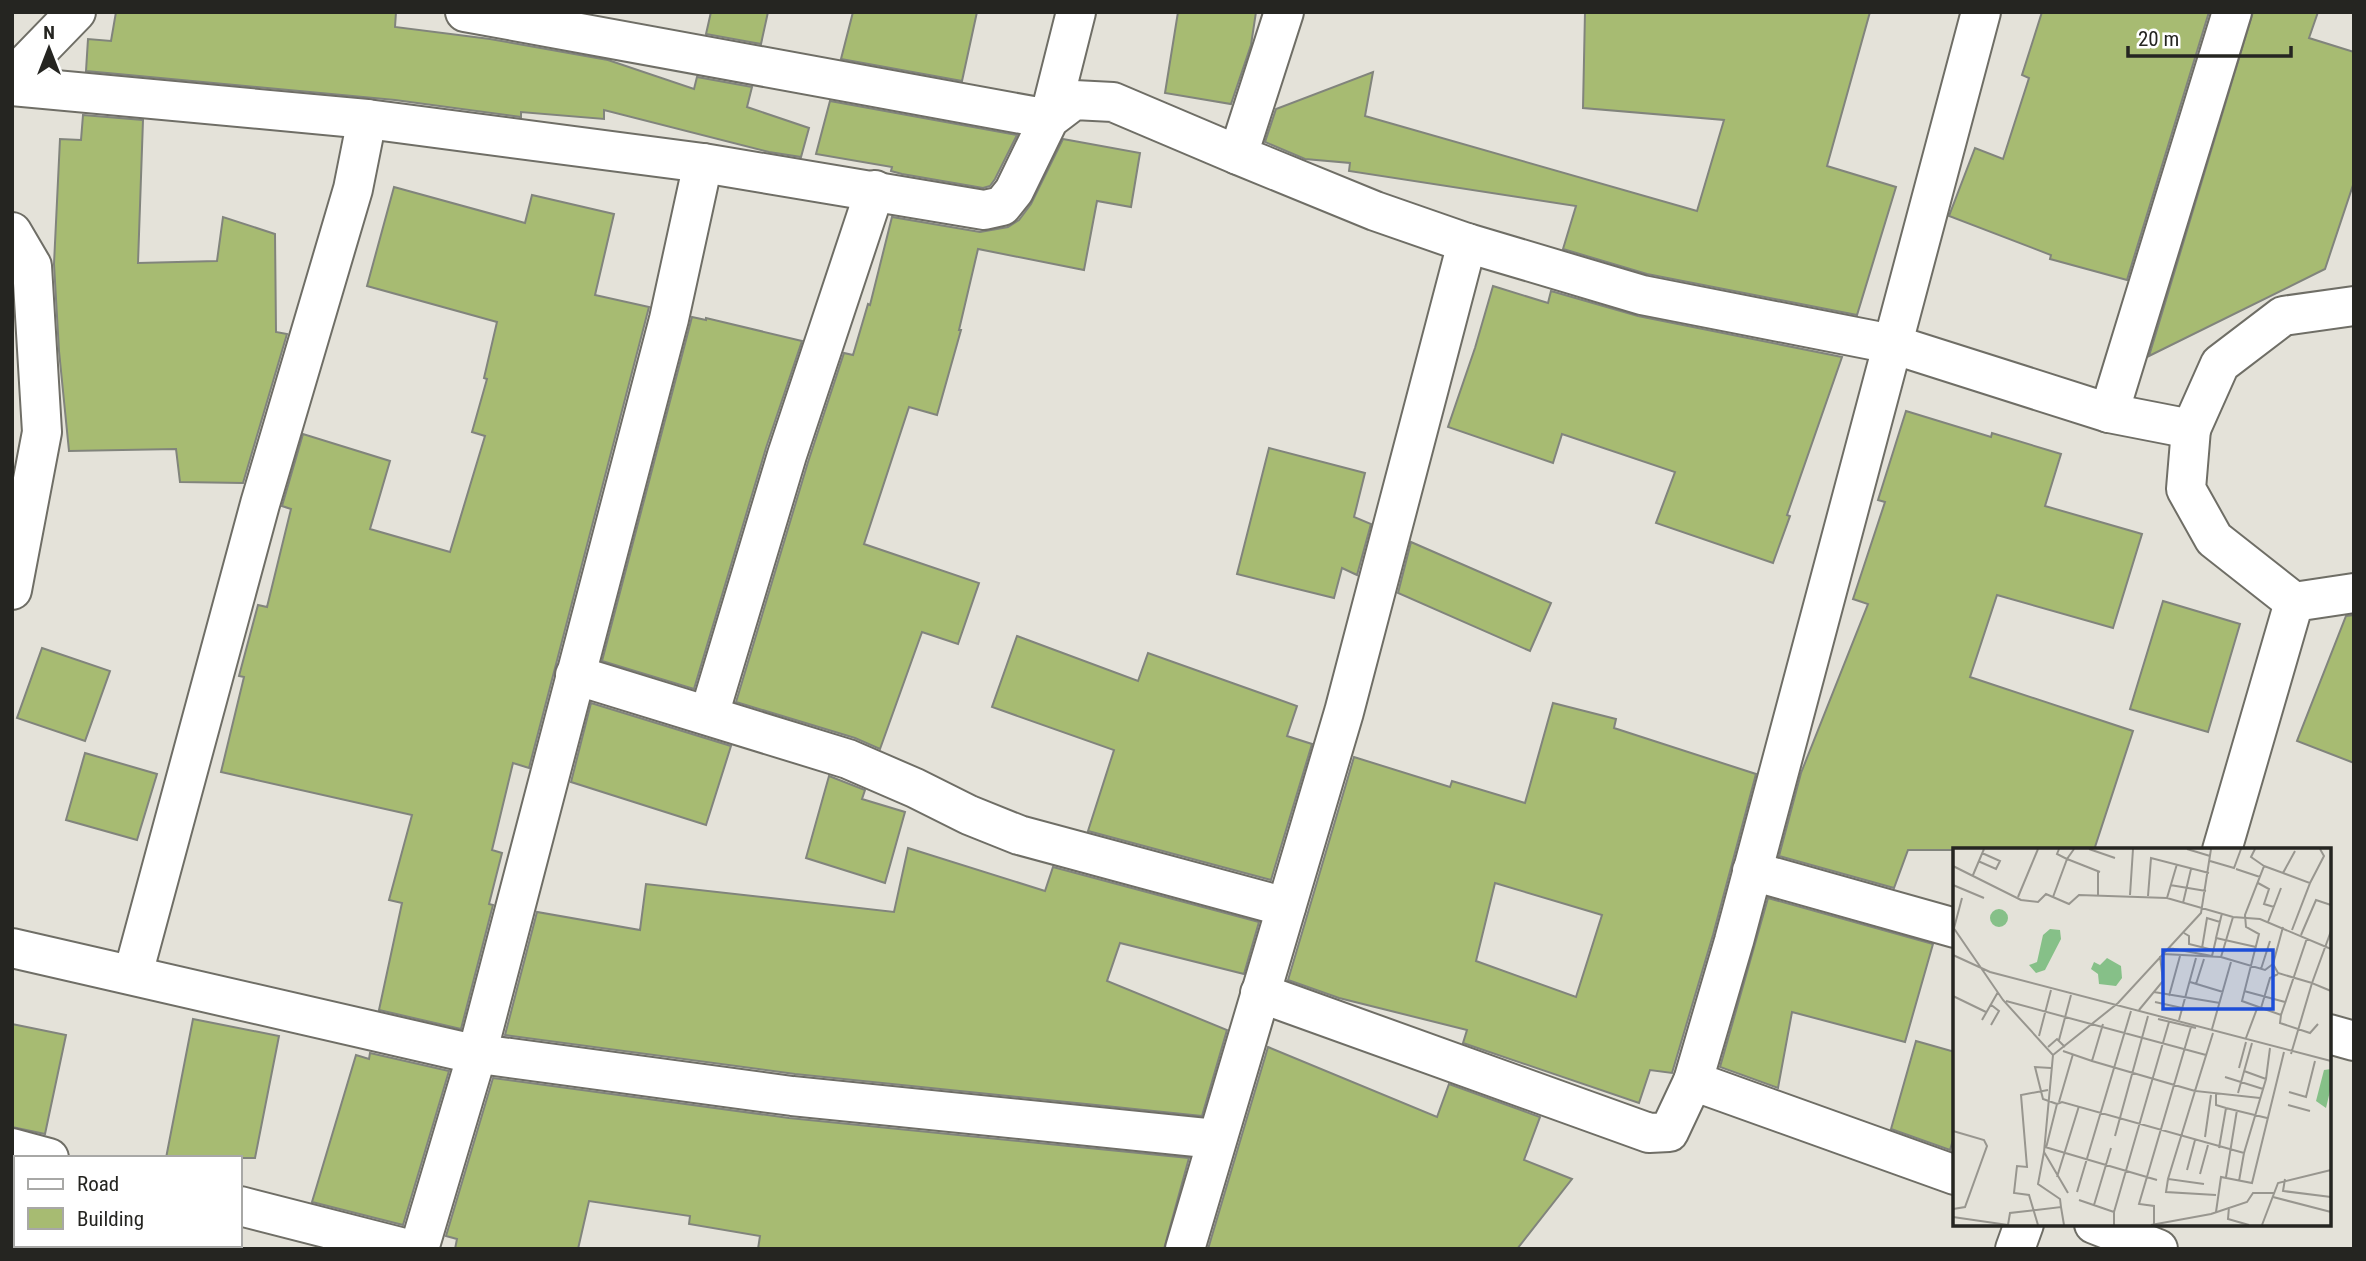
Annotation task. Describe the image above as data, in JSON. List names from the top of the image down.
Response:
{
  "legend": ["Road", "Building"],
  "scale_bar": "20 m",
  "north": "top"
}
